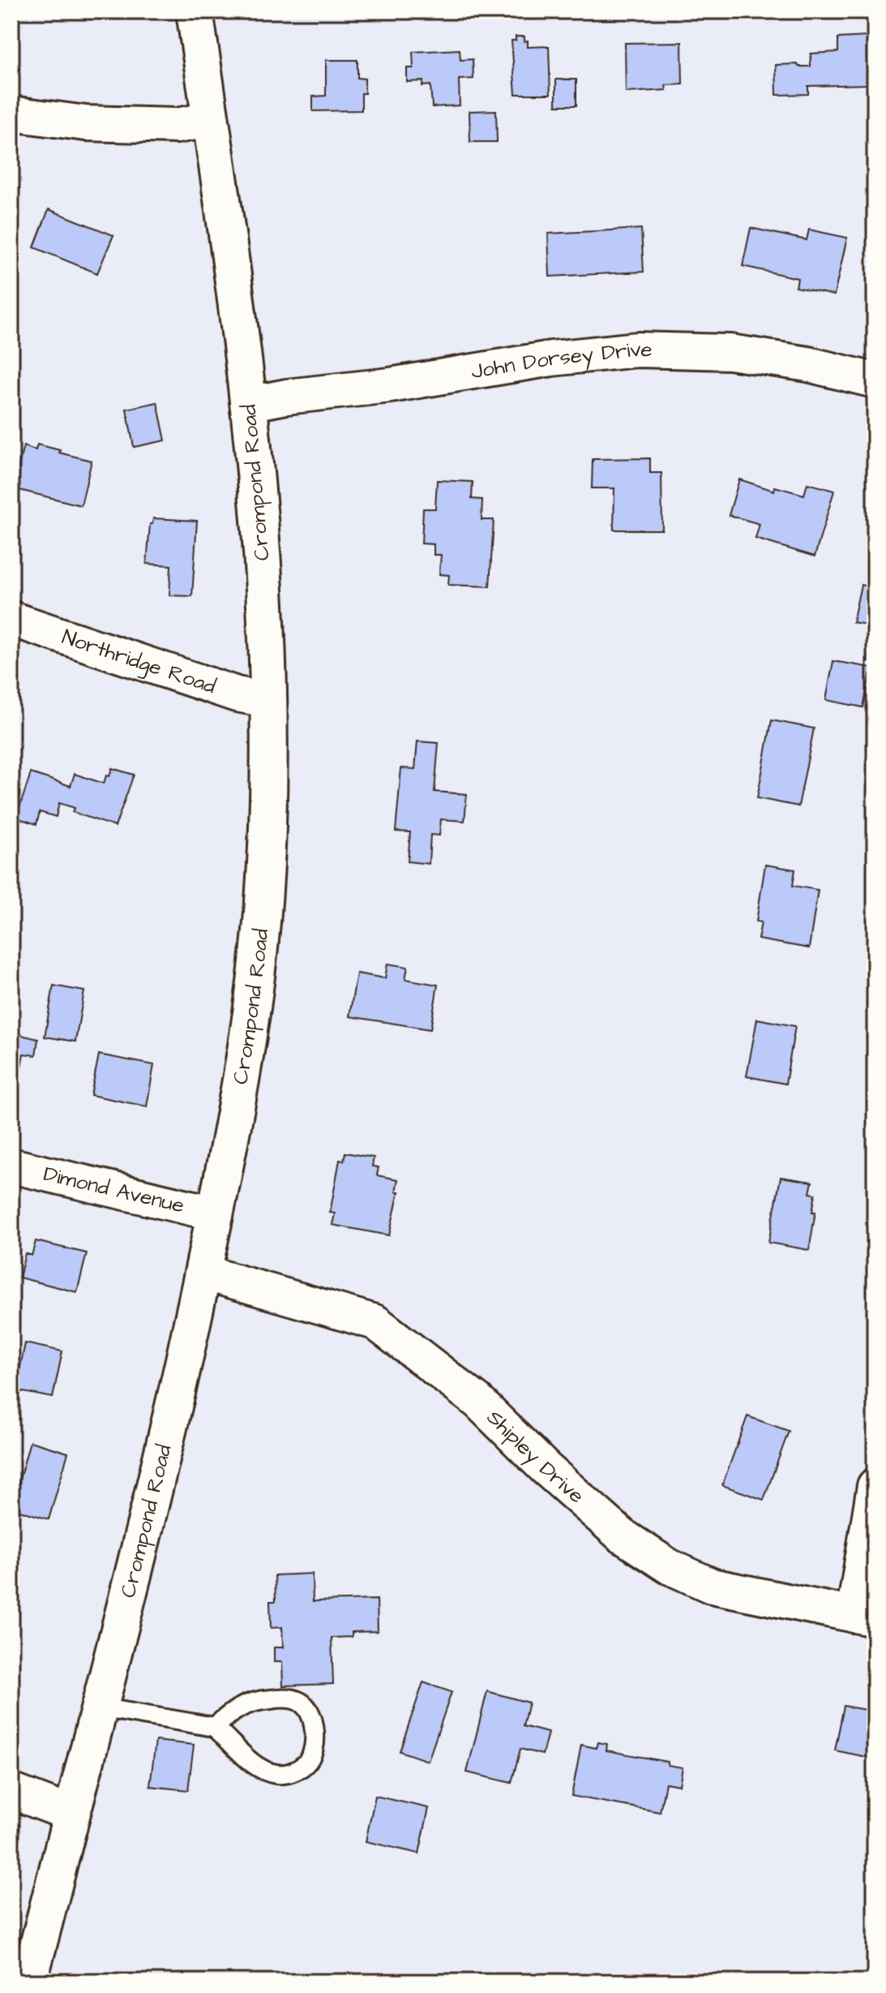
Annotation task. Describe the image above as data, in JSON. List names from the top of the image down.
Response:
{
  "streets": {
    "main road": ["Crompond Road"],
    "street": [
      "John Dorsey Drive",
      "Northridge Road",
      "Dimond Avenue",
      "Shipley Drive"
    ]
  },
  "crossings": [
    ["John Dorsey Drive", "Crompond Road"],
    ["Crompond Road", "Northridge Road"],
    ["Crompond Road", "Dimond Avenue"],
    ["Crompond Road", "Shipley Drive"]
  ]
}
